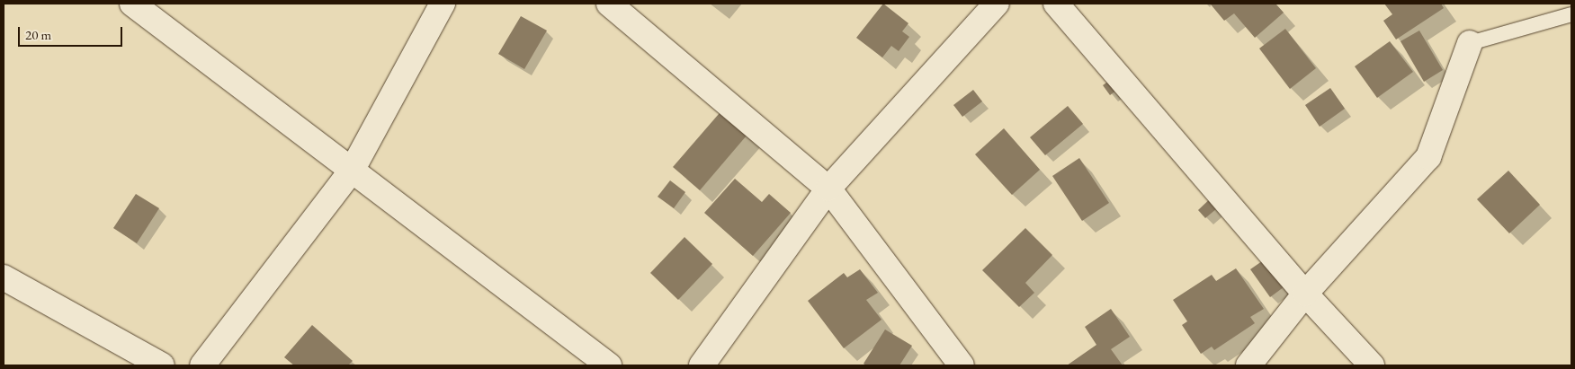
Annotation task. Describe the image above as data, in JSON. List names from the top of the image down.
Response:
{
  "scale_bar": "20 m"
}
